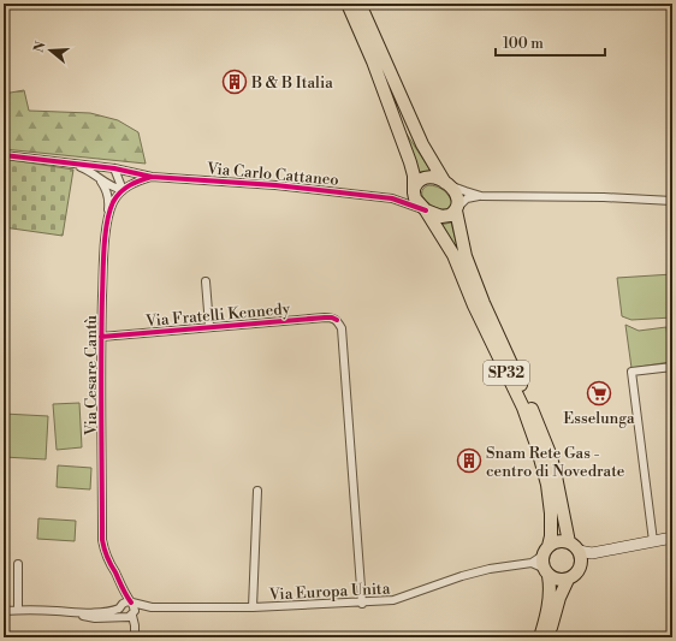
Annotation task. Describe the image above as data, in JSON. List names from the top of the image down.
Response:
{
  "streets": {
    "main road": ["SP32"],
    "street": [
      "Via Carlo Cattaneo",
      "Via Fratelli Kennedy",
      "Via Cesare Cantù",
      "Via Europa Unita"
    ]
  },
  "crossings": [
    ["Via Carlo Cattaneo", "SP32"],
    ["Via Fratelli Kennedy", "Via Cesare Cantù"],
    ["Via Fratelli Kennedy", "Via Europa Unita"],
    ["SP32", "Via Europa Unita"],
    ["Via Cesare Cantù", "Via Europa Unita"]
  ],
  "places": {
    "building": ["B & B Italia", "Snam Rete Gas - centro di Novedrate"],
    "supermarket": ["Esselunga"]
  },
  "scale_bar": "100 m",
  "north": "left"
}
